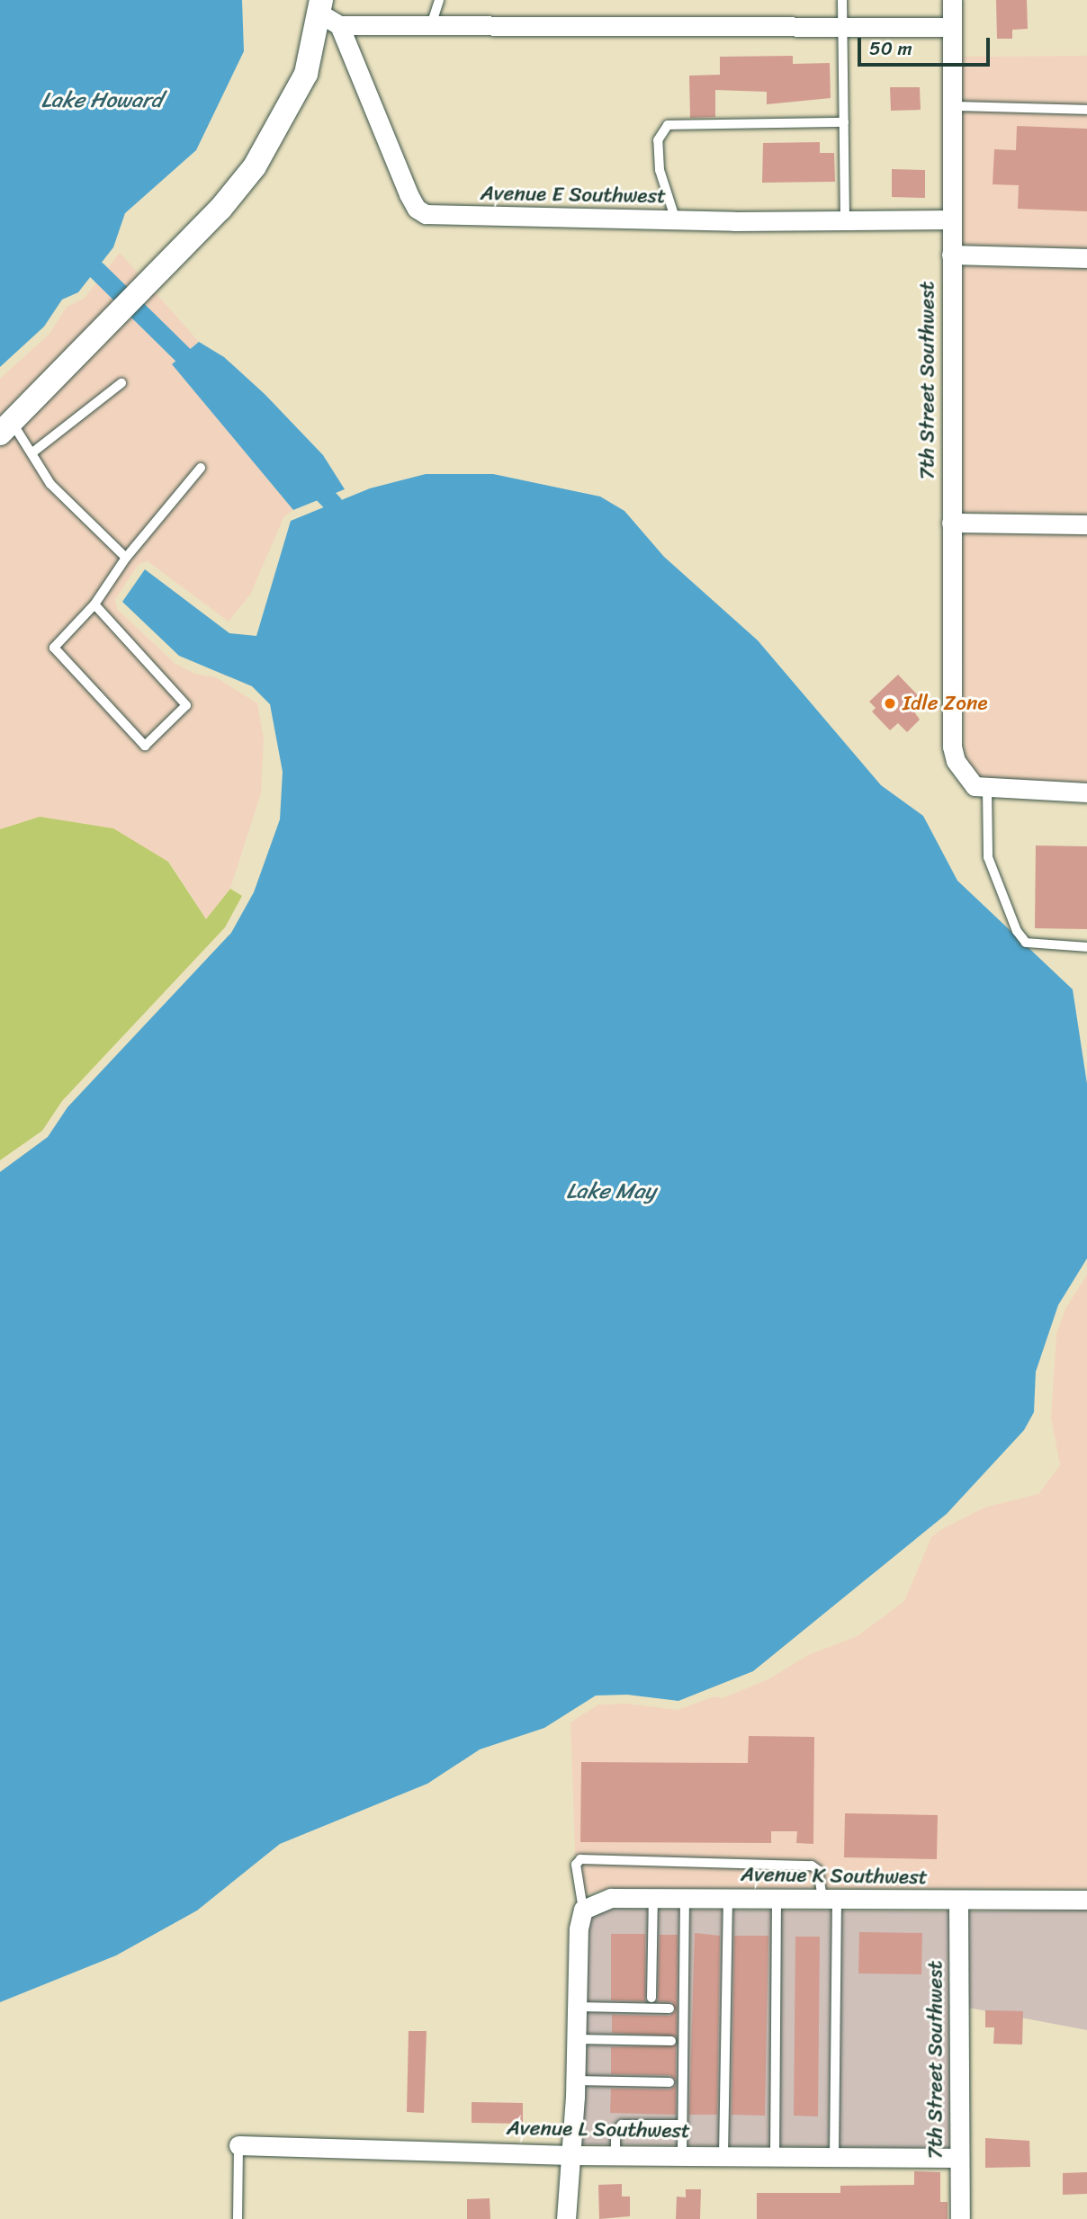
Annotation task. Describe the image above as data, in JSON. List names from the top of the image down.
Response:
{
  "streets": {
    "street": [
      "Avenue E Southwest",
      "7th Street Southwest",
      "Avenue K Southwest",
      "Avenue L Southwest"
    ]
  },
  "crossings": [
    ["Avenue E Southwest", "7th Street Southwest"],
    ["7th Street Southwest", "Avenue K Southwest"],
    ["7th Street Southwest", "Avenue L Southwest"]
  ],
  "water": ["Lake Howard", "Lake May"],
  "places": ["Idle Zone"],
  "scale_bar": "50 m"
}
